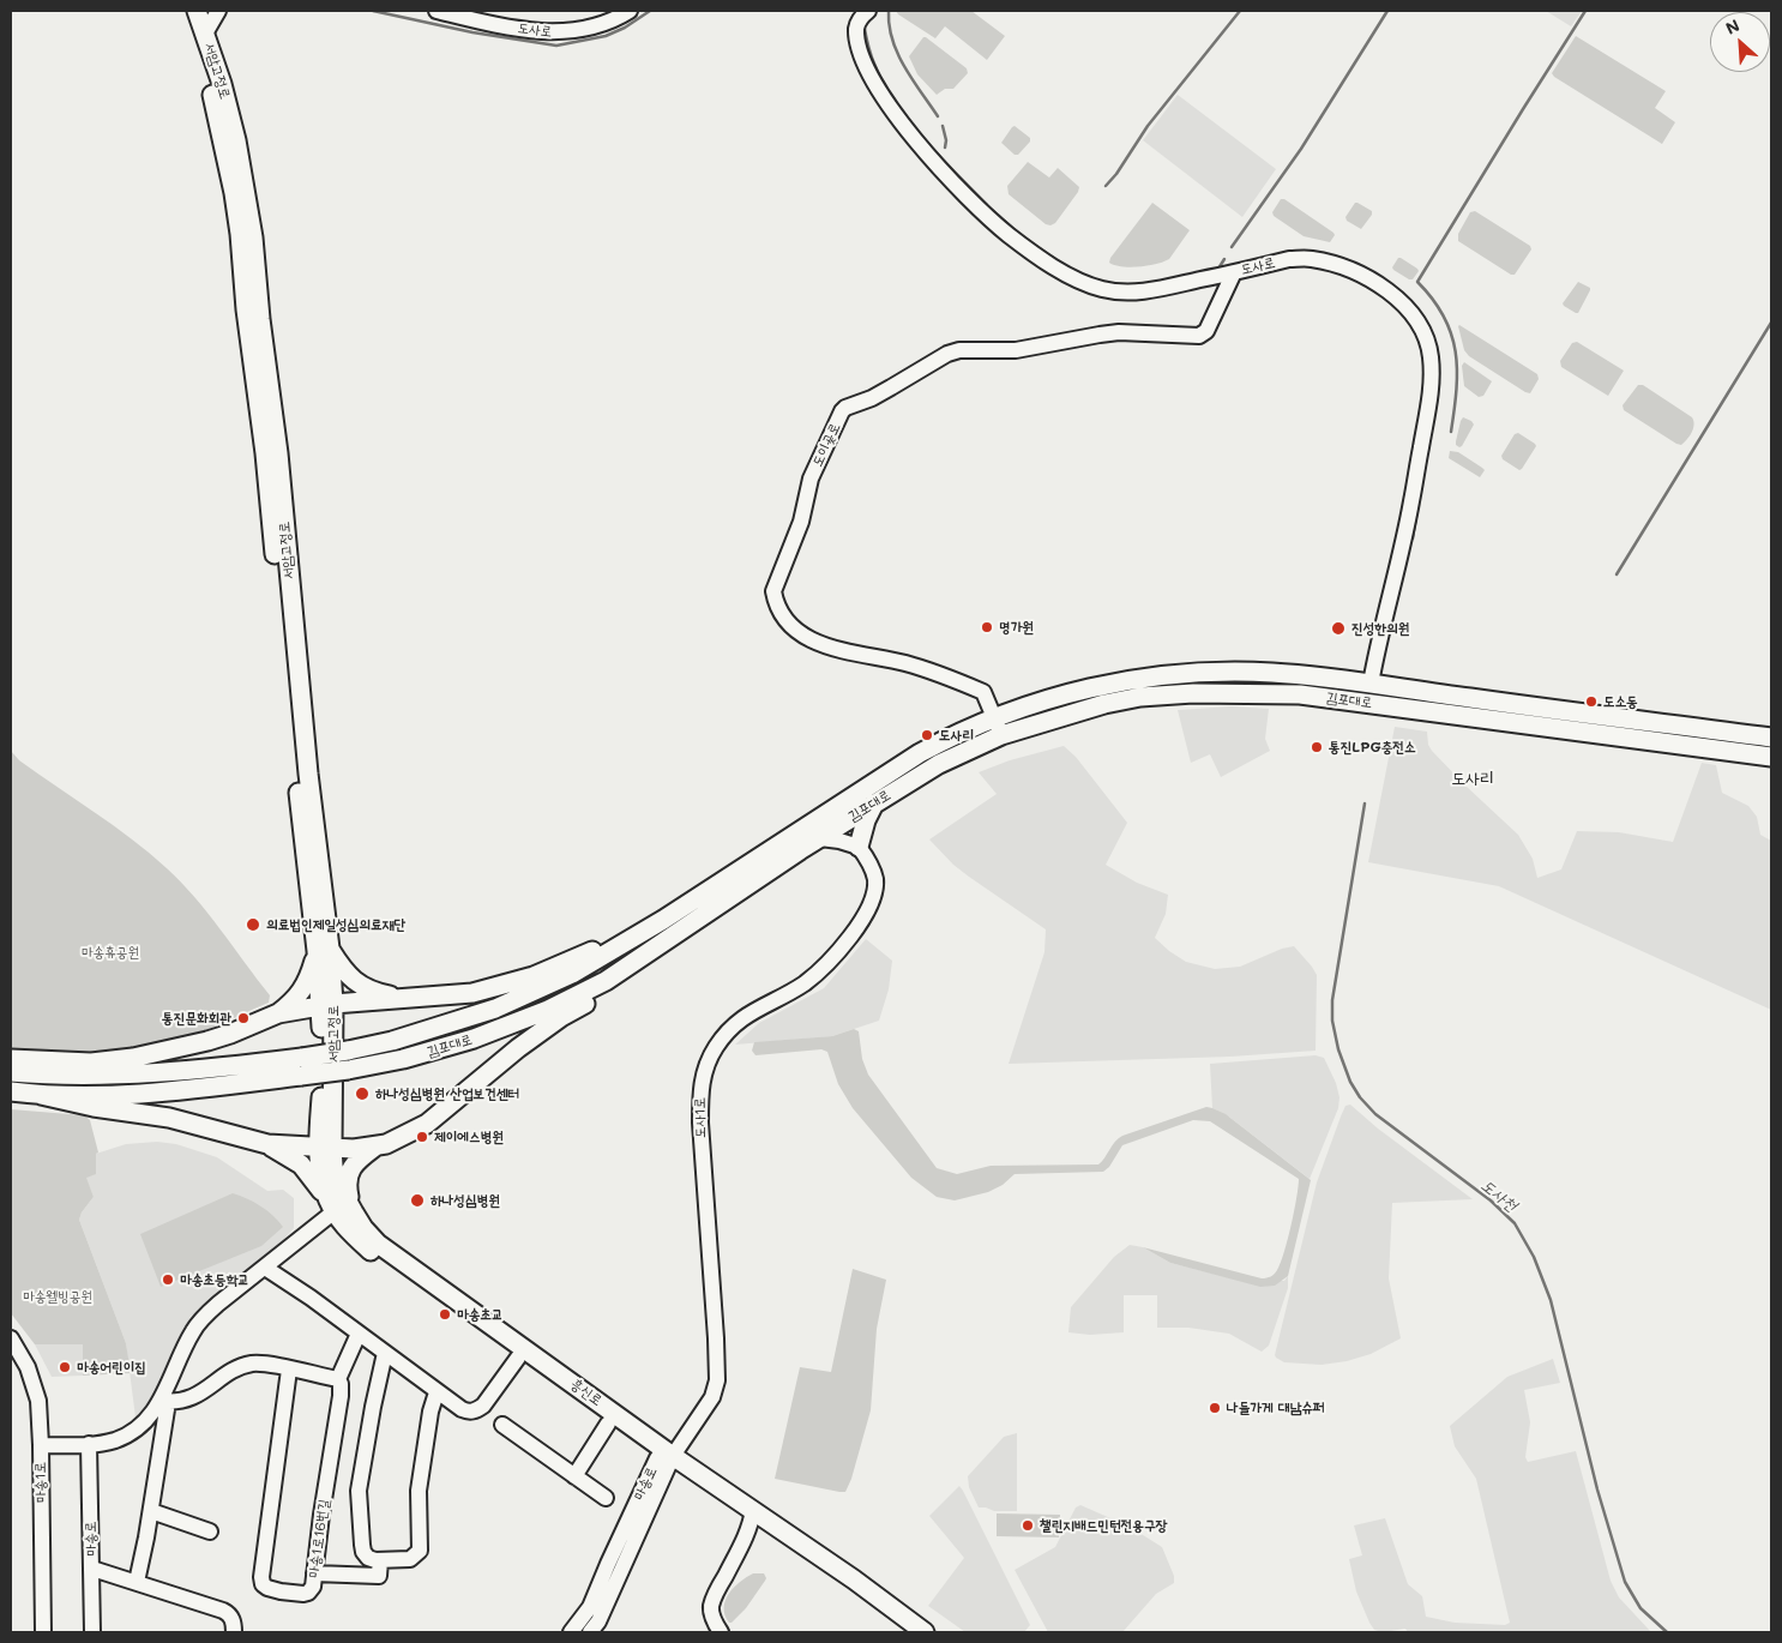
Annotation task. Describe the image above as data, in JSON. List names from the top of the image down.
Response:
{
  "streets": {
    "main road": ["서암고정로", "김포대로", "흥신로"],
    "street": [
      "도사로",
      "도이곶로",
      "도사1로",
      "마송1로",
      "마송로",
      "마송1로16번길"
    ]
  },
  "crossings": [
    ["도사로", "도이곶로"],
    ["도사로", "김포대로"],
    ["서암고정로", "흥신로"],
    ["도이곶로", "김포대로"],
    ["도사1로", "흥신로"],
    ["도사1로", "마송로"],
    ["흥신로", "마송로"]
  ],
  "districts": ["도사리"],
  "water": ["도사천"],
  "parks": ["마송휴공원", "마송웰빙공원"],
  "places": [
    "명가원",
    "진성한의원",
    "도소동",
    "도사리",
    "통진LPG충전소",
    "의료법인제일성심의료재단",
    "통진문화회관",
    "하나성심병원 산업보건센터",
    "제이에스병원",
    "하나성심병원",
    "마송초등학교",
    "마송초교",
    "마송어린이집",
    "나들가게 대남슈퍼",
    "챌린지배드민턴전용구장"
  ],
  "north": "top left"
}
